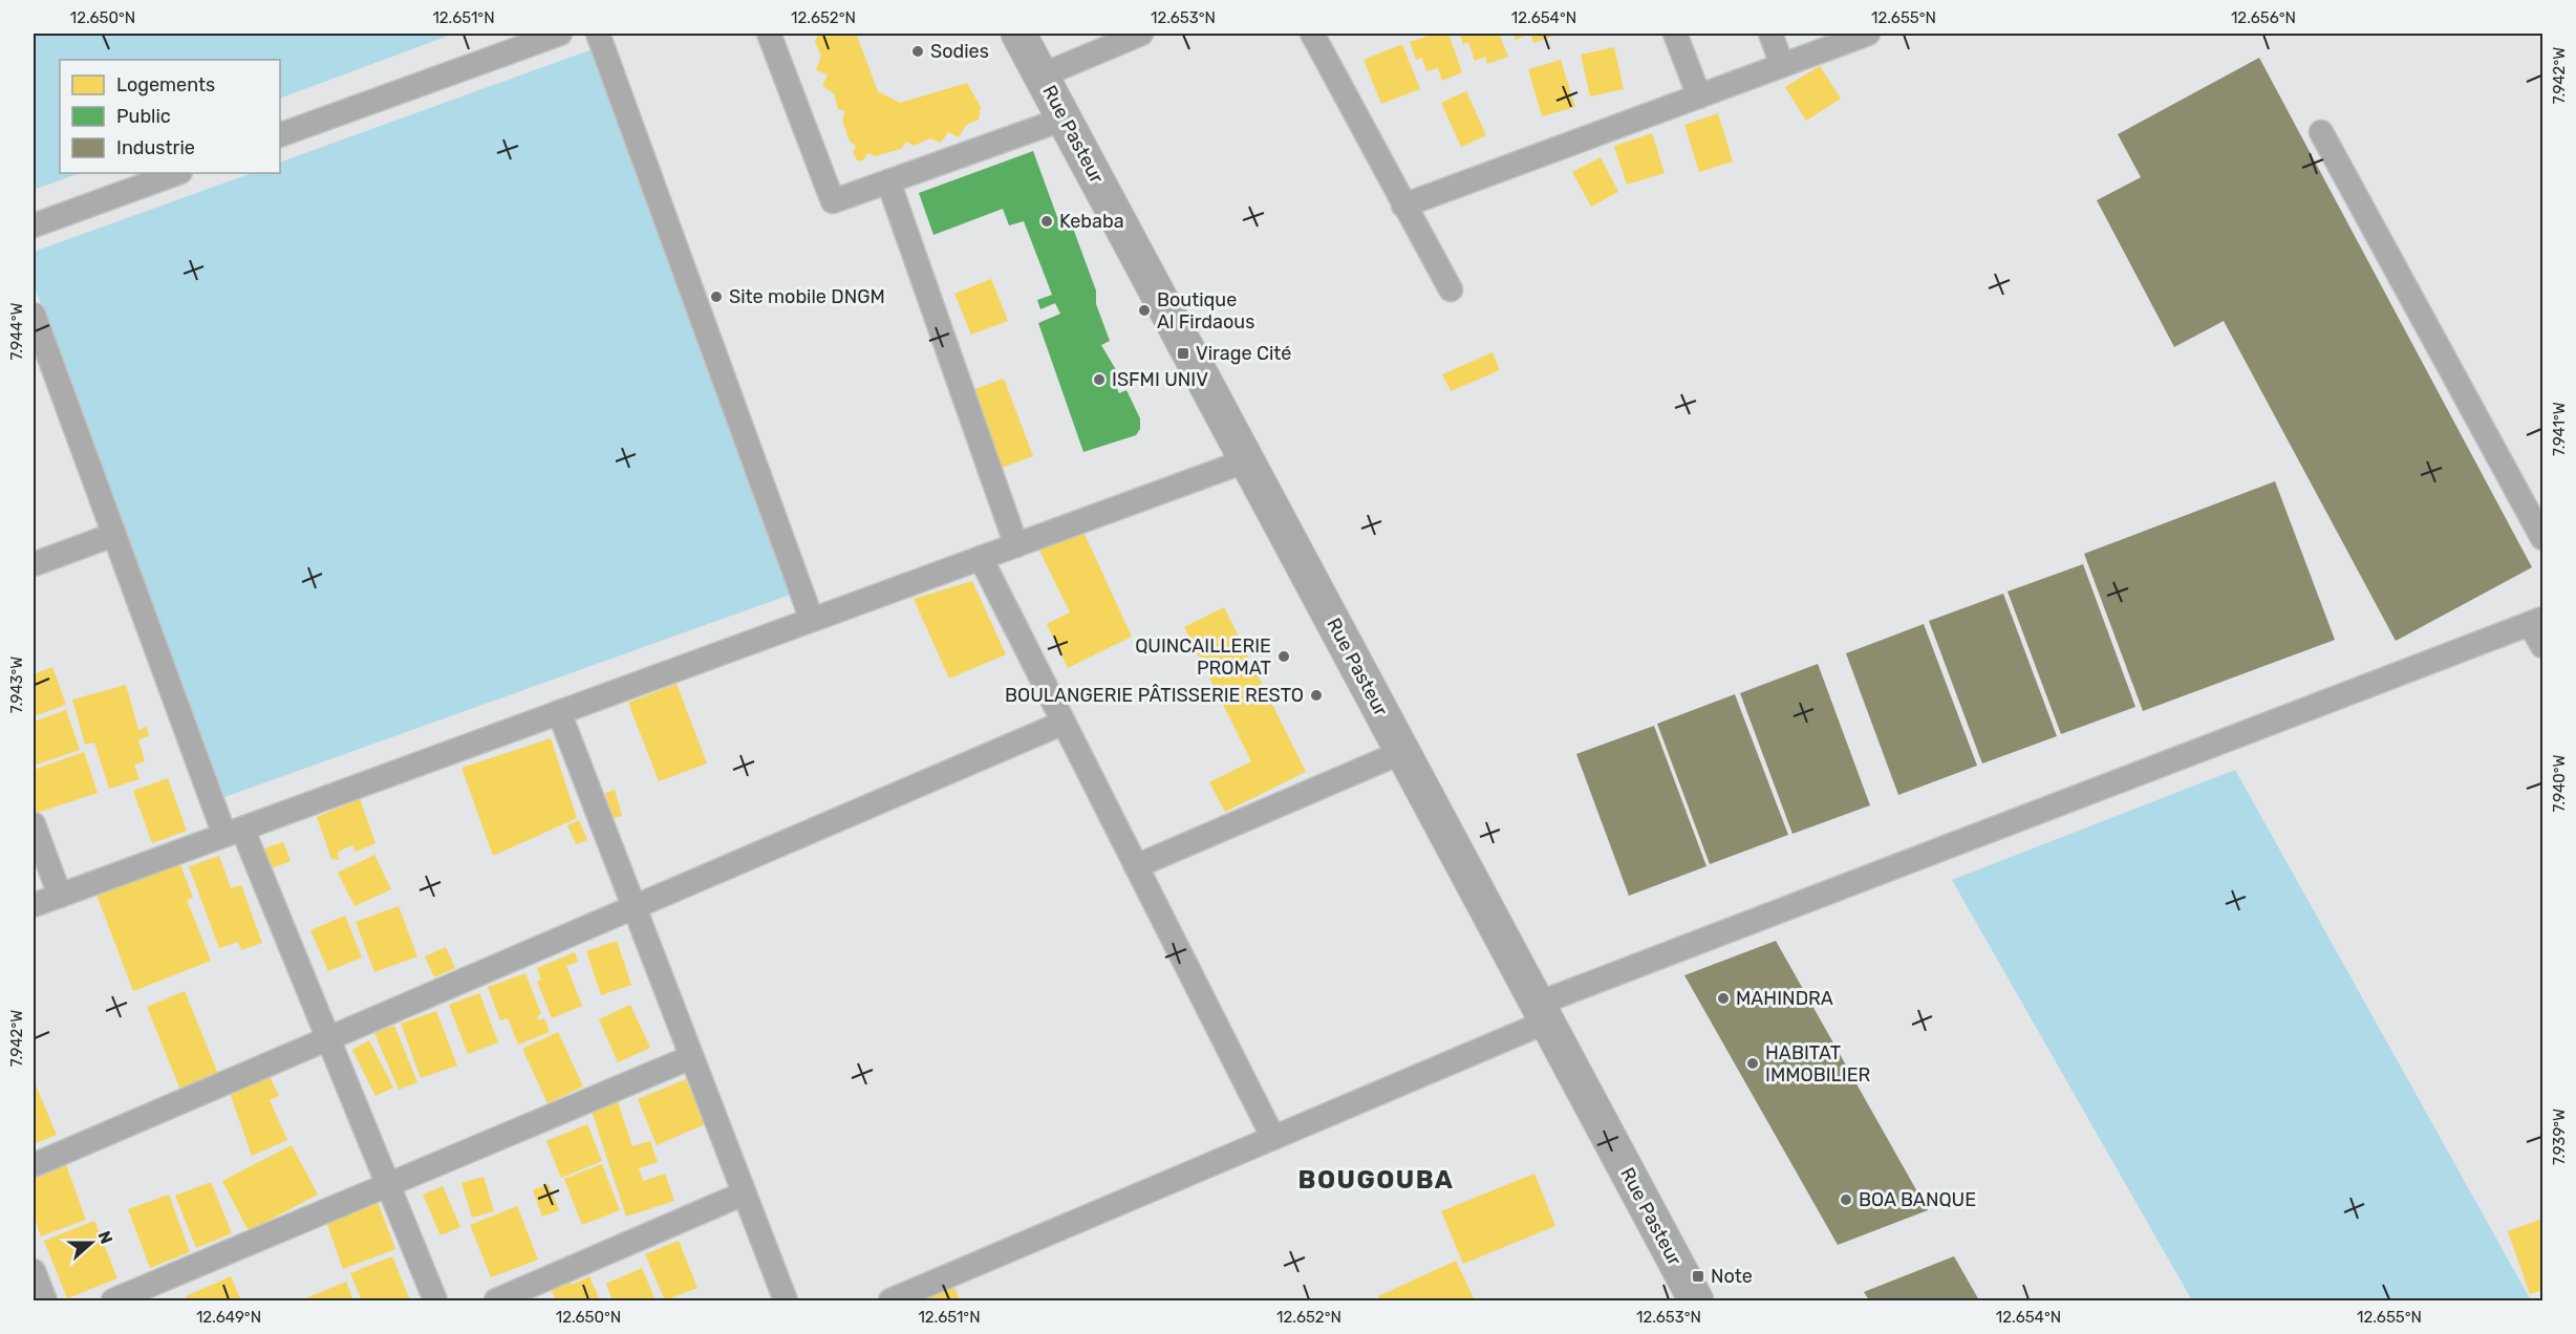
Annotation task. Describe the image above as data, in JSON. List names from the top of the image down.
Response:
{
  "streets": {
    "main road": ["Rue Pasteur"]
  },
  "districts": ["BOUGOUBA"],
  "places": {
    "other": [
      "Sodies",
      "Kebaba",
      "Site mobile DNGM",
      "Boutique Al Firdaous",
      "ISFMI UNIV",
      "QUINCAILLERIE PROMAT",
      "BOULANGERIE PÂTISSERIE RESTO",
      "MAHINDRA",
      "HABITAT IMMOBILIER",
      "BOA BANQUE"
    ],
    "transit": ["Virage Cité", "Note"]
  },
  "legend": ["Logements", "Public", "Industrie"],
  "north": "right",
  "coordinates": [
    "12.650°N",
    "12.651°N",
    "12.652°N",
    "12.653°N",
    "12.654°N",
    "12.655°N",
    "12.656°N",
    "7.942°W",
    "7.944°W",
    "7.941°W",
    "7.943°W",
    "7.940°W",
    "7.939°W",
    "12.649°N"
  ]
}
